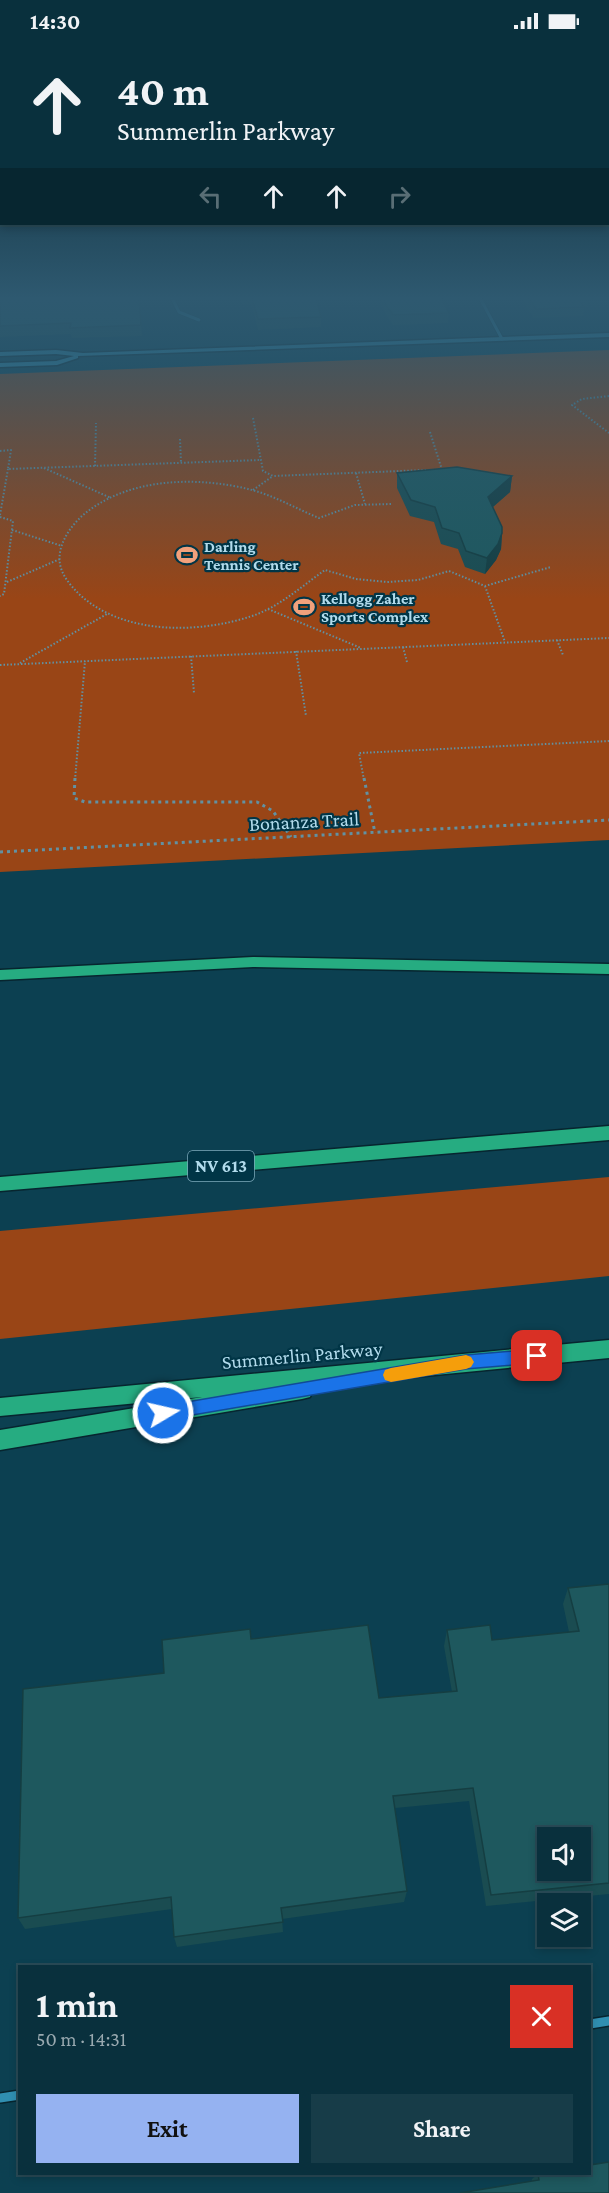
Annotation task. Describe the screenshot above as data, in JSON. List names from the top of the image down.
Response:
{
  "streets": {
    "highway": ["NV 613", "Summerlin Parkway"],
    "path": ["Bonanza Trail"]
  },
  "places": {
    "sports": ["Darling Tennis Center", "Kellogg Zaher Sports Complex"]
  },
  "page": {
    "status": "14:30",
    "turn": ["40 m", "Summerlin Parkway"],
    "heading": ["1 min", "50 m · 14:31"],
    "buttons": ["Exit", "Share"]
  }
}
